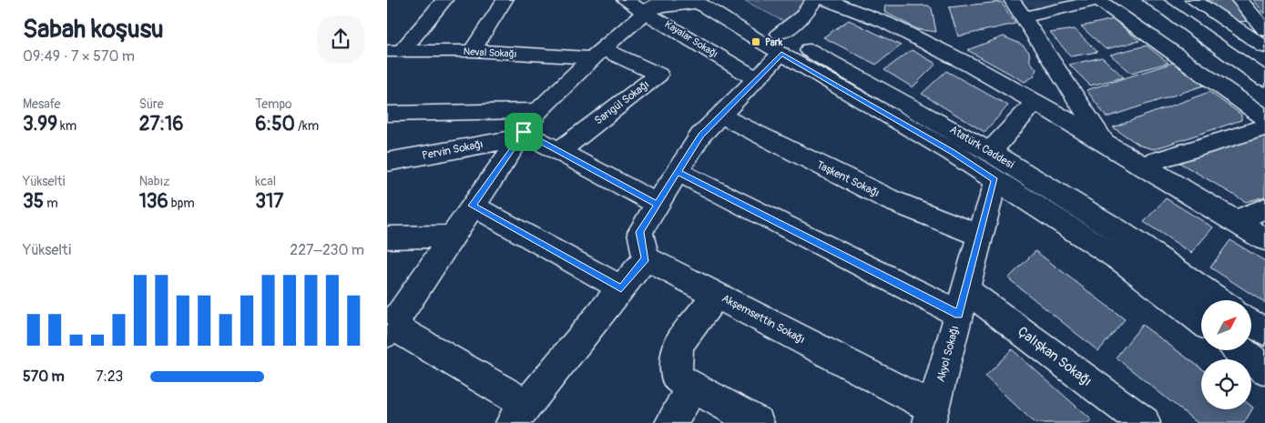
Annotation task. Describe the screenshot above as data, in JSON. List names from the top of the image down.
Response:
{
  "streets": {
    "street": [
      "Kayalar Sokağı",
      "Neval Sokağı",
      "Sarıgül Sokağı",
      "Atatürk Caddesi",
      "Pervin Sokağı",
      "Taşkent Sokağı",
      "Akşemsettin Sokağı",
      "Akyol Sokağı",
      "Çalışkan Sokağı"
    ]
  },
  "crossings": [
    ["Neval Sokağı", "Sarıgül Sokağı"],
    ["Taşkent Sokağı", "Akyol Sokağı"],
    ["Akşemsettin Sokağı", "Akyol Sokağı"],
    ["Akyol Sokağı", "Çalışkan Sokağı"]
  ],
  "places": {
    "transit": ["Park"]
  },
  "north": "top right",
  "page": {
    "heading": ["Sabah koşusu", "09:49 · 7 × 570 m"],
    "stats": [
      ["Mesafe", "3.99 km"],
      ["Süre", "27:16"],
      ["Tempo", "6:50 /km"],
      ["Yükselti", "35 m"],
      ["Nabız", "136 bpm"],
      ["kcal", "317"]
    ],
    "chart": ["Yükselti", "227–230 m"],
    "list": [
      {
        "name": "570 m",
        "note": "7:23"
      }
    ]
  }
}
